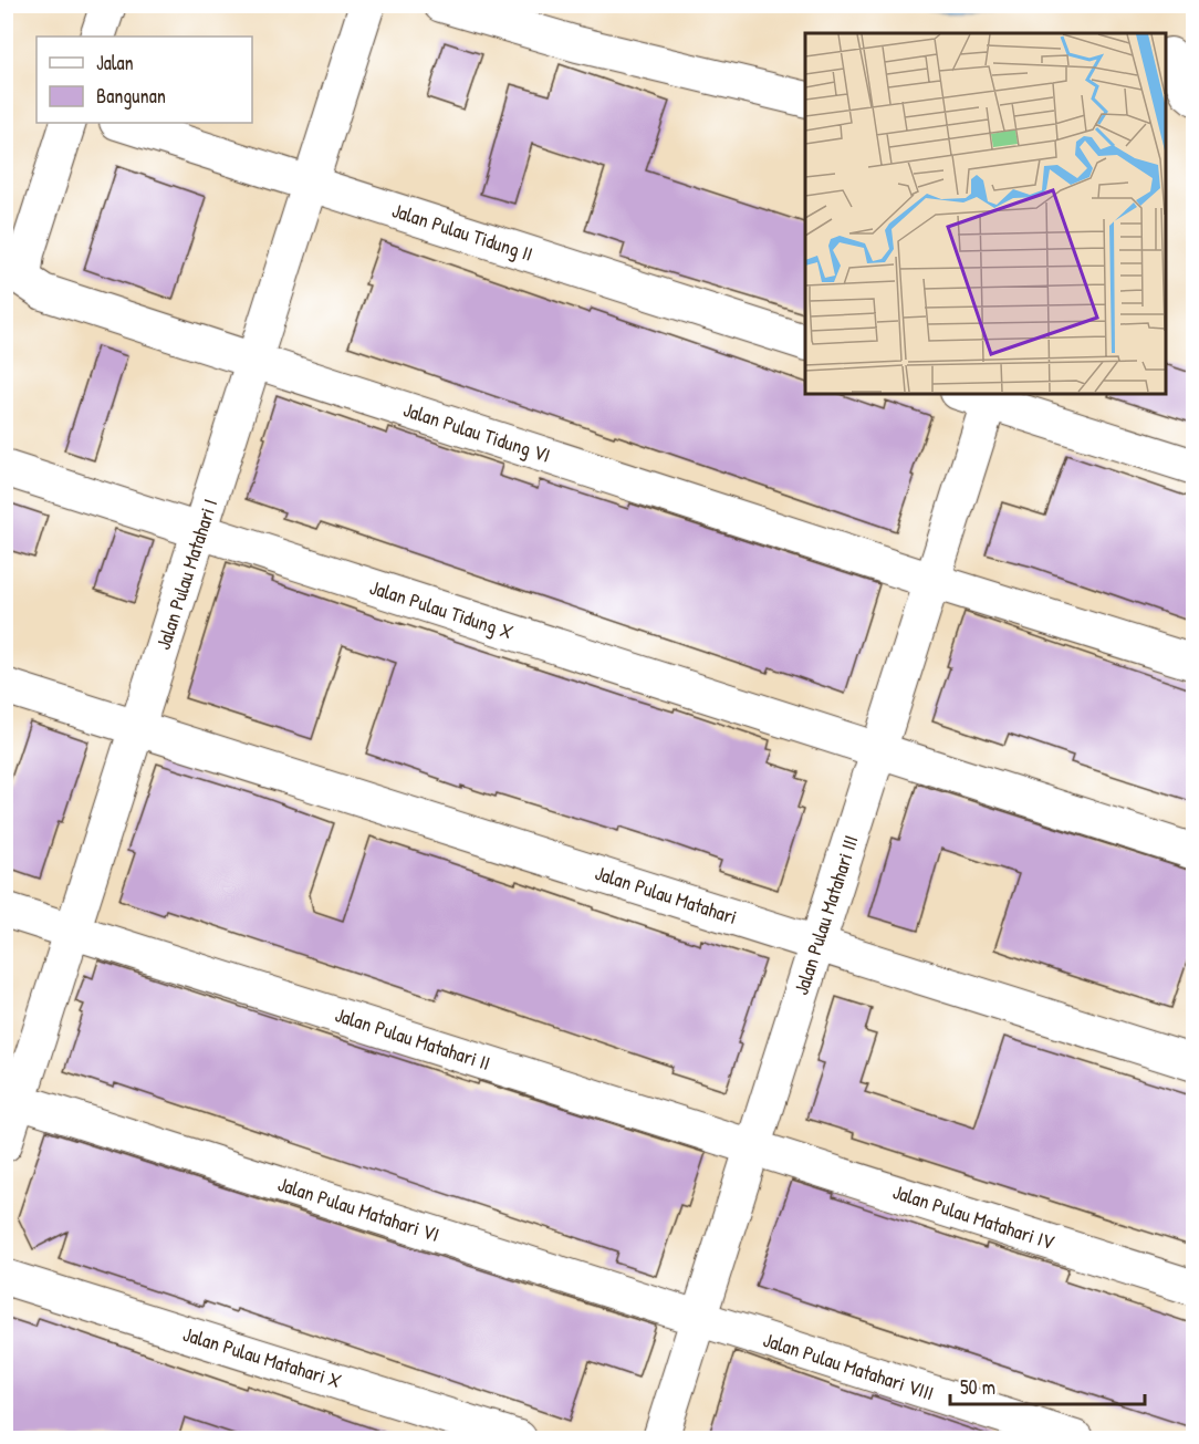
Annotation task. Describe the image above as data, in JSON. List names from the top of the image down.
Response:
{
  "streets": {
    "street": [
      "Jalan Pulau Tidung II",
      "Jalan Pulau Tidung VI",
      "Jalan Pulau Matahari I",
      "Jalan Pulau Tidung X",
      "Jalan Pulau Matahari",
      "Jalan Pulau Matahari III",
      "Jalan Pulau Matahari II",
      "Jalan Pulau Matahari VI",
      "Jalan Pulau Matahari IV",
      "Jalan Pulau Matahari X",
      "Jalan Pulau Matahari VIII"
    ]
  },
  "crossings": [
    ["Jalan Pulau Tidung II", "Jalan Pulau Matahari I"],
    ["Jalan Pulau Tidung VI", "Jalan Pulau Matahari I"],
    ["Jalan Pulau Tidung VI", "Jalan Pulau Matahari III"],
    ["Jalan Pulau Matahari I", "Jalan Pulau Tidung X"],
    ["Jalan Pulau Matahari I", "Jalan Pulau Matahari"],
    ["Jalan Pulau Matahari I", "Jalan Pulau Matahari II"],
    ["Jalan Pulau Matahari I", "Jalan Pulau Matahari VI"],
    ["Jalan Pulau Tidung X", "Jalan Pulau Matahari III"],
    ["Jalan Pulau Matahari", "Jalan Pulau Matahari III"],
    ["Jalan Pulau Matahari III", "Jalan Pulau Matahari II"],
    ["Jalan Pulau Matahari III", "Jalan Pulau Matahari VI"],
    ["Jalan Pulau Matahari III", "Jalan Pulau Matahari IV"],
    ["Jalan Pulau Matahari III", "Jalan Pulau Matahari VIII"],
    ["Jalan Pulau Matahari II", "Jalan Pulau Matahari IV"],
    ["Jalan Pulau Matahari VI", "Jalan Pulau Matahari VIII"]
  ],
  "legend": ["Jalan", "Bangunan"],
  "scale_bar": "50 m"
}
